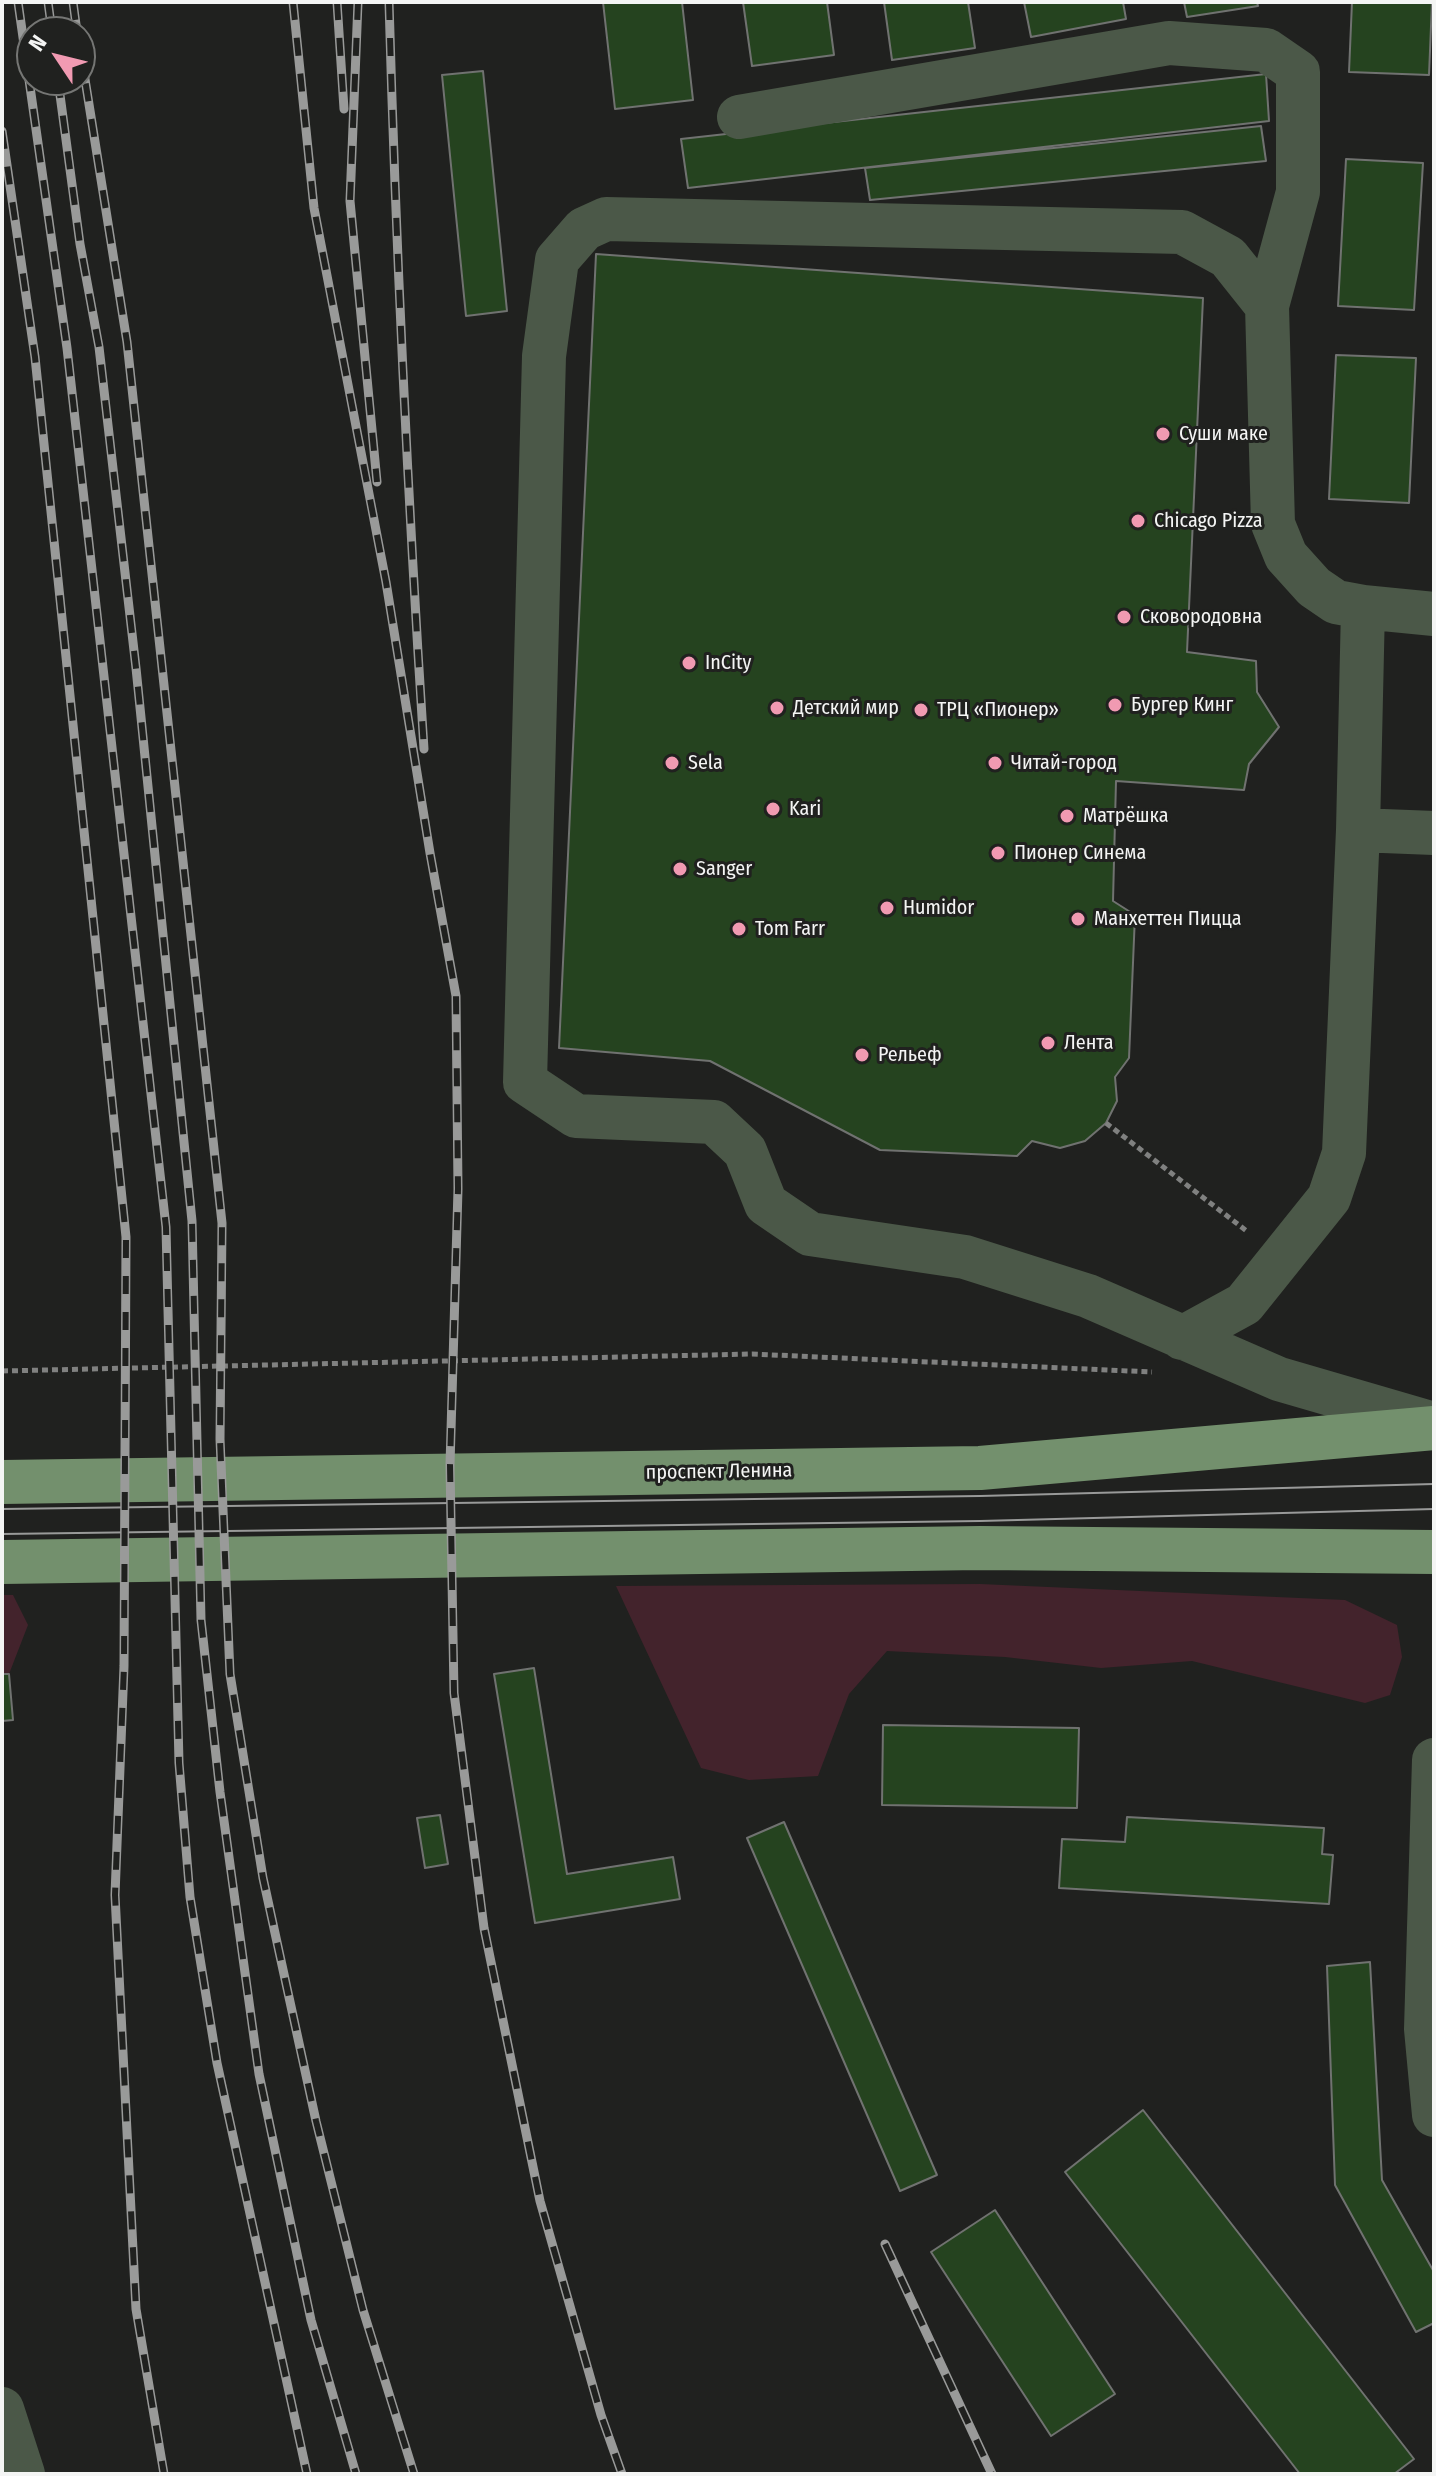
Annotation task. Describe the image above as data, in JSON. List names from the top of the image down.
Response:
{
  "streets": {
    "main road": ["проспект Ленина"]
  },
  "places": [
    "Суши маке",
    "Chicago Pizza",
    "Сковородовна",
    "InCity",
    "Бургер Кинг",
    "Детский мир",
    "ТРЦ «Пионер»",
    "Sela",
    "Читай-город",
    "Kari",
    "Матрёшка",
    "Пионер Синема",
    "Sanger",
    "Humidor",
    "Манхеттен Пицца",
    "Tom Farr",
    "Лента",
    "Рельеф"
  ],
  "north": "top left"
}
